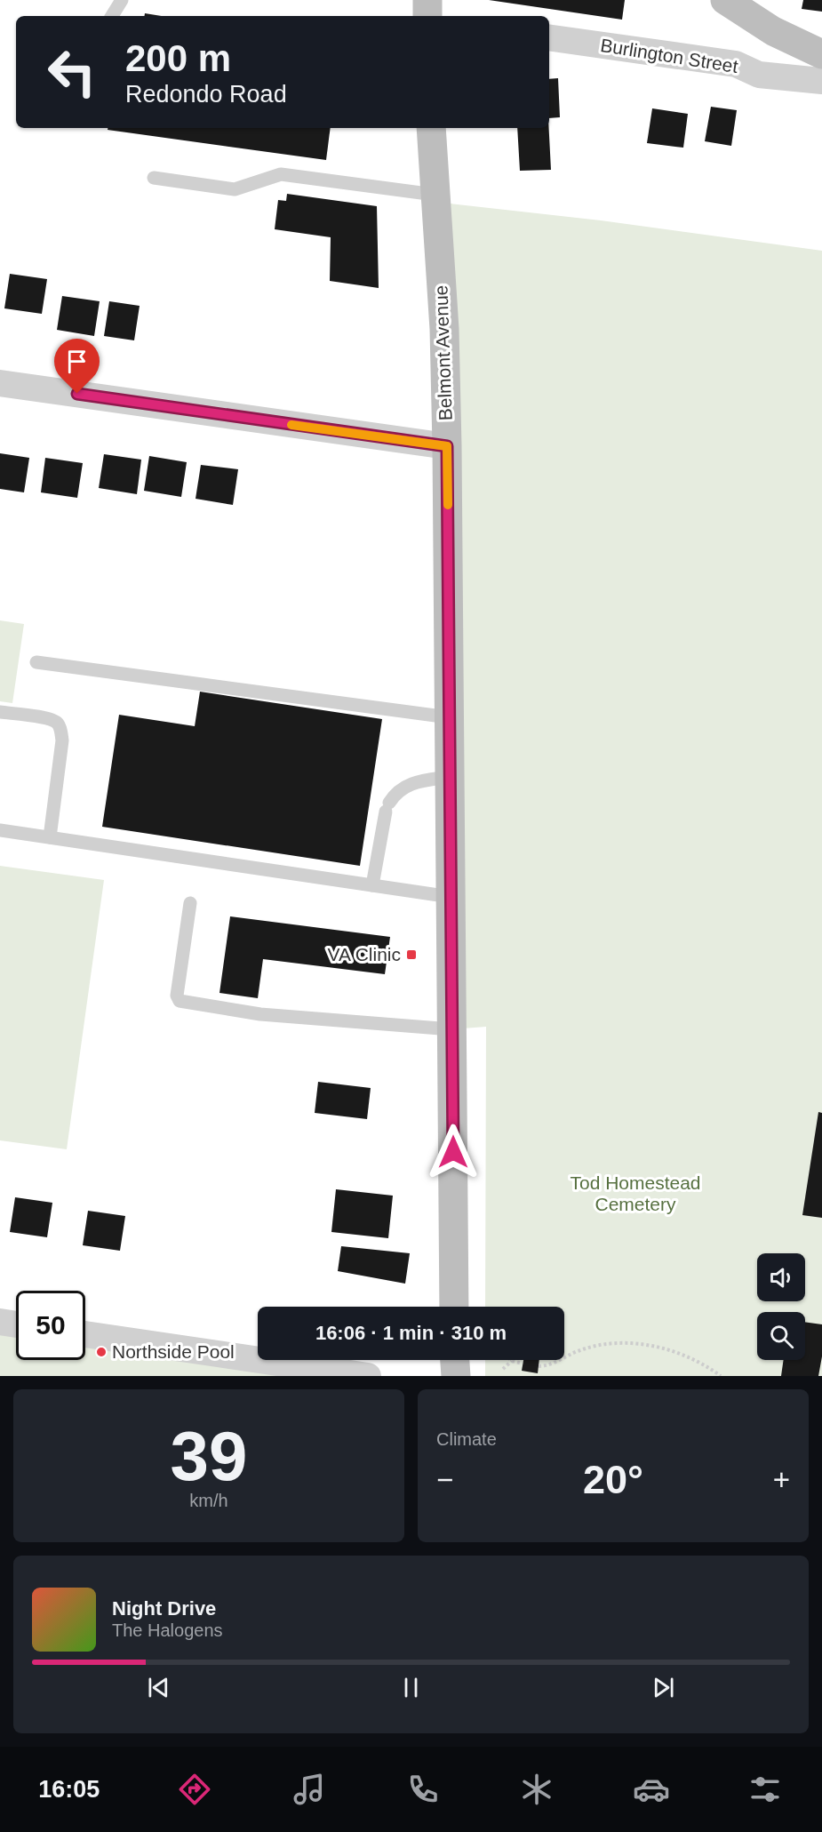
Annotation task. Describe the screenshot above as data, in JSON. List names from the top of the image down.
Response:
{
  "streets": {
    "main road": ["Belmont Avenue"],
    "street": ["Burlington Street"]
  },
  "parks": ["Tod Homestead Cemetery"],
  "places": {
    "transit": ["VA Clinic"],
    "other": ["Northside Pool"]
  },
  "page": {
    "turn": ["200 m", "Redondo Road"],
    "limit": "50",
    "trip": "16:06 · 1 min · 310 m",
    "tile": [
      ["39", "km/h"],
      "Climate"
    ],
    "heat": ["−", "20°", "+"],
    "song": ["Night Drive", "The Halogens"],
    "tabs": "16:05"
  }
}
